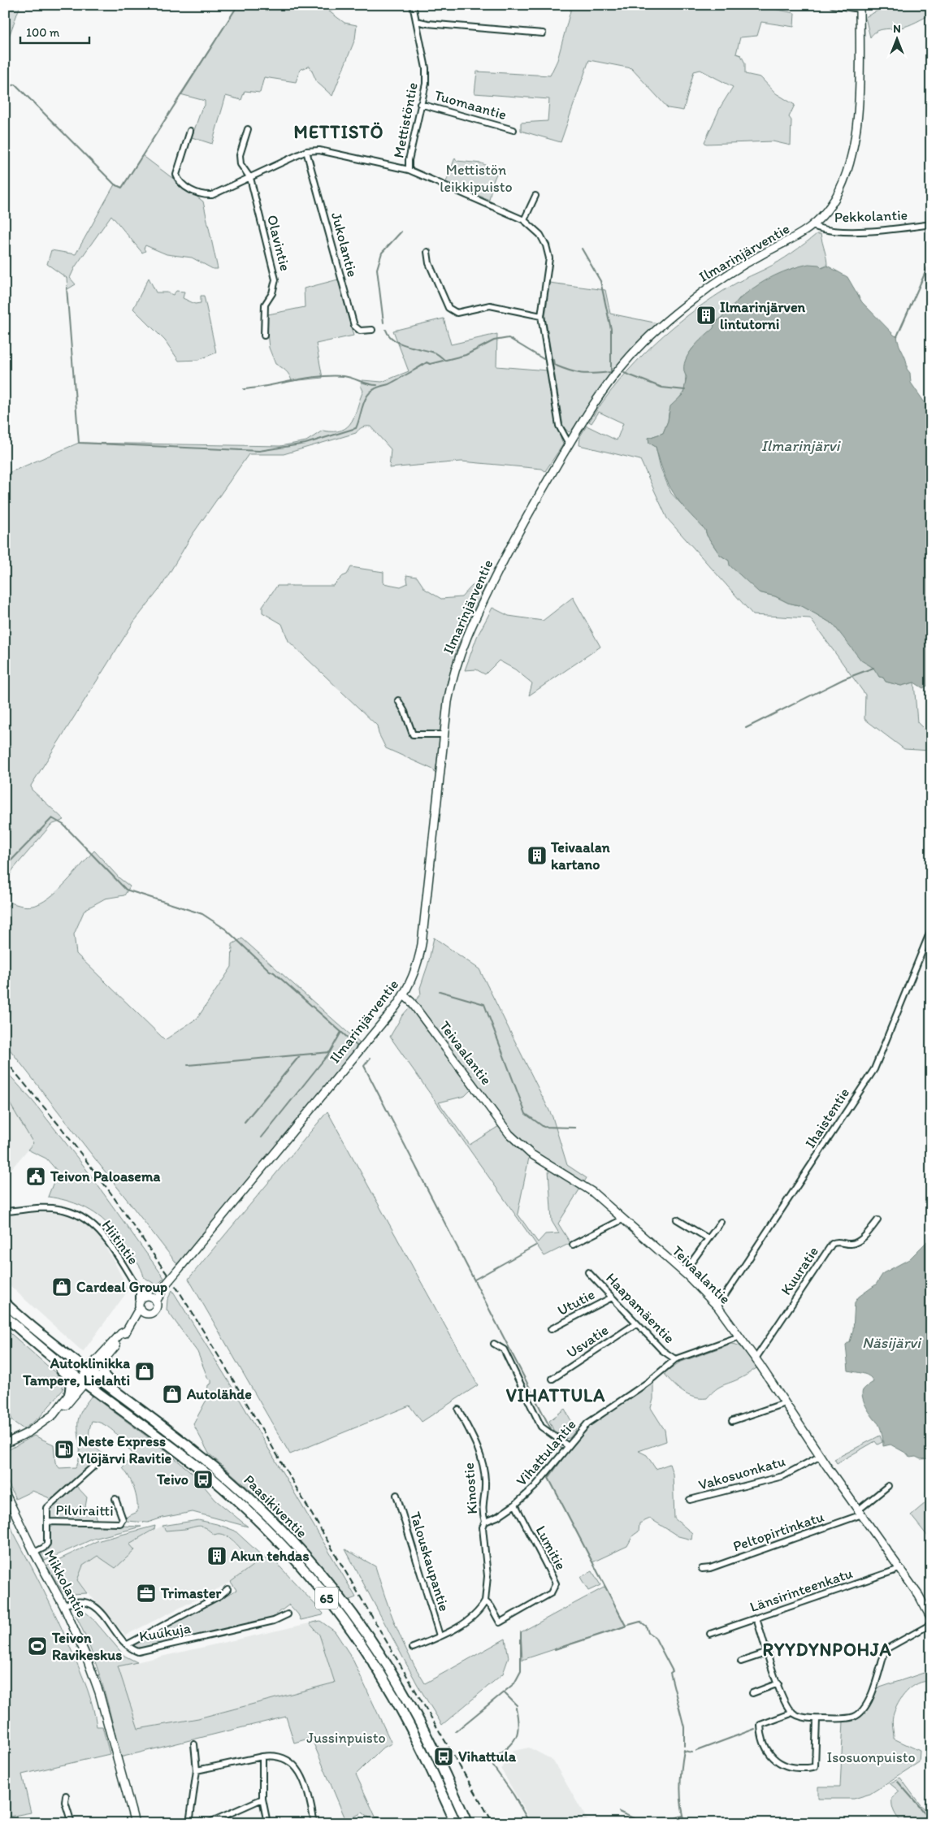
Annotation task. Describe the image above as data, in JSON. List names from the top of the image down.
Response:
{
  "streets": {
    "highway": ["Paasikiventie", "65"],
    "main road": ["Ilmarinjärventie", "Teivaalantie", "Mikkolantie"],
    "street": [
      "Tuomaantie",
      "Mettistöntie",
      "Pekkolantie",
      "Olavintie",
      "Jukolantie",
      "Ihaistentie",
      "Hiitintie",
      "Kuuratie",
      "Ututie",
      "Haapamäentie",
      "Usvatie",
      "Vihattulantie",
      "Vakosuonkatu",
      "Kinostie",
      "Pilviraitti",
      "Peltopirtinkatu",
      "Lumitie",
      "Talouskaupantie",
      "Länsirinteenkatu",
      "Kuukuja"
    ]
  },
  "crossings": [
    ["Tuomaantie", "Mettistöntie"],
    ["Mettistöntie", "Ilmarinjärventie"],
    ["Pekkolantie", "Ilmarinjärventie"],
    ["Ilmarinjärventie", "Teivaalantie"],
    ["Ilmarinjärventie", "Hiitintie"],
    ["Teivaalantie", "Ihaistentie"],
    ["Teivaalantie", "Kuuratie"],
    ["Teivaalantie", "Vihattulantie"],
    ["Teivaalantie", "Vakosuonkatu"],
    ["Teivaalantie", "Peltopirtinkatu"],
    ["Teivaalantie", "Länsirinteenkatu"],
    ["Ututie", "Haapamäentie"],
    ["Haapamäentie", "Usvatie"],
    ["Haapamäentie", "Vihattulantie"],
    ["Vihattulantie", "Kinostie"],
    ["Vihattulantie", "Lumitie"],
    ["Paasikiventie", "65"],
    ["Mikkolantie", "Kuukuja"]
  ],
  "districts": ["METTISTÖ", "VIHATTULA", "RYYDYNPOHJA"],
  "water": ["Ilmarinjärvi", "Näsijärvi"],
  "parks": ["Mettistön leikkipuisto", "Jussinpuisto", "Isosuonpuisto"],
  "places": {
    "building": ["Ilmarinjärven lintutorni", "Teivaalan kartano", "Akun tehdas"],
    "public building": ["Teivon Paloasema"],
    "shop": ["Cardeal Group", "Autoklinikka Tampere, Lielahti", "Autolähde"],
    "fuel station": ["Neste Express Ylöjärvi Ravitie"],
    "bus stop": ["Teivo", "Vihattula"],
    "office": ["Trimaster"],
    "sports": ["Teivon Ravikeskus"]
  },
  "scale_bar": "100 m",
  "north": "top"
}
